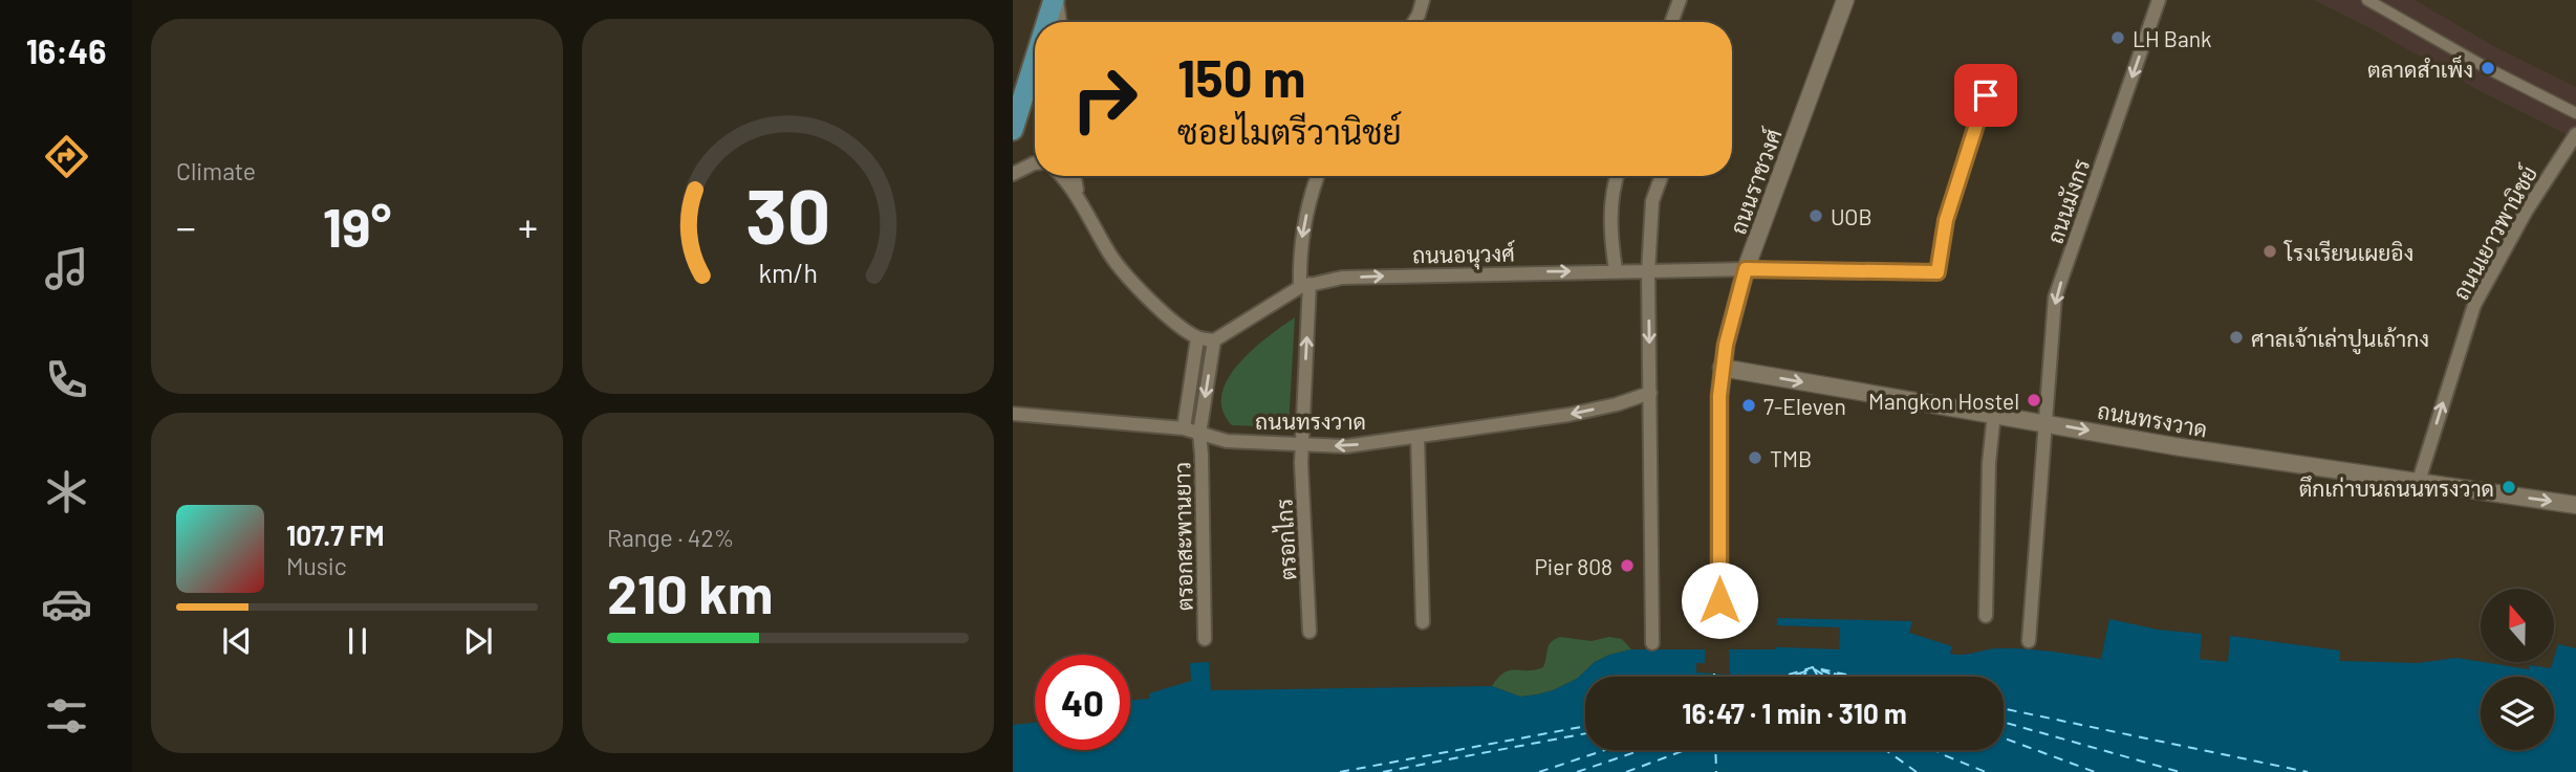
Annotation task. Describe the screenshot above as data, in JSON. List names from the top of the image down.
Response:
{
  "streets": {
    "street": [
      "ถนนราชวงศ์",
      "ถนนมังกร",
      "ถนนเยาวพานิชย์",
      "ถนนอนุวงศ์",
      "ถนนทรงวาด",
      "ตรอกสะพานยาว",
      "ตรอกไกร"
    ]
  },
  "crossings": [
    ["ถนนราชวงศ์", "ถนนอนุวงศ์"],
    ["ถนนราชวงศ์", "ถนนทรงวาด"],
    ["ถนนมังกร", "ถนนทรงวาด"],
    ["ถนนเยาวพานิชย์", "ถนนทรงวาด"],
    ["ถนนอนุวงศ์", "ตรอกสะพานยาว"],
    ["ถนนอนุวงศ์", "ตรอกไกร"],
    ["ถนนทรงวาด", "ตรอกสะพานยาว"],
    ["ถนนทรงวาด", "ตรอกไกร"]
  ],
  "one_way": ["ถนนมังกร", "ถนนเยาวพานิชย์"],
  "places": [
    "LH Bank",
    "ตลาดสำเพ็ง",
    "UOB",
    "โรงเรียนเผยอิง",
    "ศาลเจ้าเล่าปูนเถ้ากง",
    "Mangkon Hostel",
    "7-Eleven",
    "TMB",
    "ตึกเก่าบนถนนทรงวาด",
    "Pier 808"
  ],
  "north": "top",
  "page": {
    "tabs": "16:46",
    "tile": [
      "Climate",
      ["Range · 42%", "210 km"]
    ],
    "turn": ["150 m", "ซอยไมตรีวานิชย์"],
    "heat": ["−", "19°", "+"],
    "song": ["107.7 FM", "Music"],
    "limit": "40",
    "trip": "16:47 · 1 min · 310 m",
    "gauge": ["30", "km/h"]
  }
}
